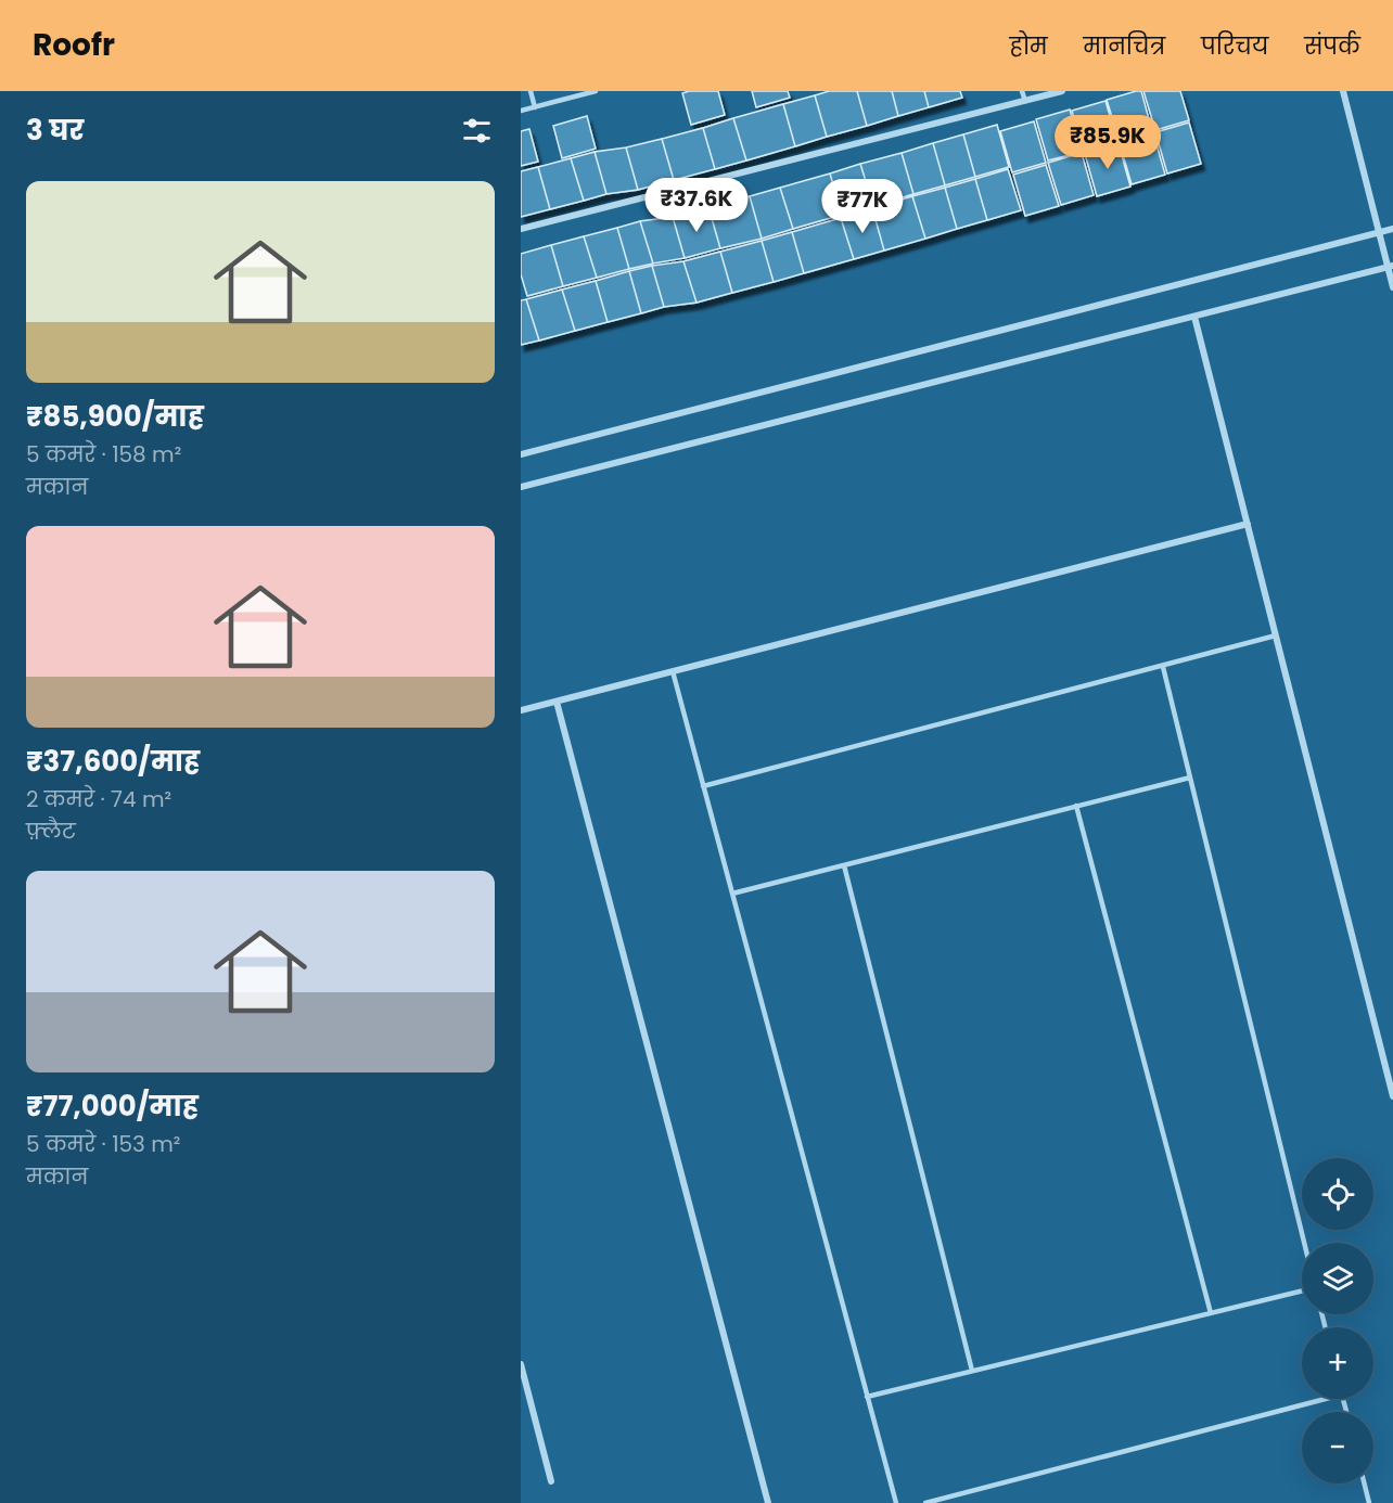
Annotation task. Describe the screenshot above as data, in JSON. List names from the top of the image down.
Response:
{
  "page": {
    "header": "Roofr",
    "nav": [
      "होम",
      "मानचित्र",
      "परिचय",
      "संपर्क"
    ],
    "heading": "3 घर",
    "price": ["₹85.9K", "₹37.6K", "₹77K"],
    "list": [
      {
        "name": "₹85,900/माह",
        "note": "5 कमरे · 158 m² · मकान"
      },
      {
        "name": "₹37,600/माह",
        "note": "2 कमरे · 74 m² · फ़्लैट"
      },
      {
        "name": "₹77,000/माह",
        "note": "5 कमरे · 153 m² · मकान"
      }
    ],
    "map_buttons": ["+", "−"]
  }
}
